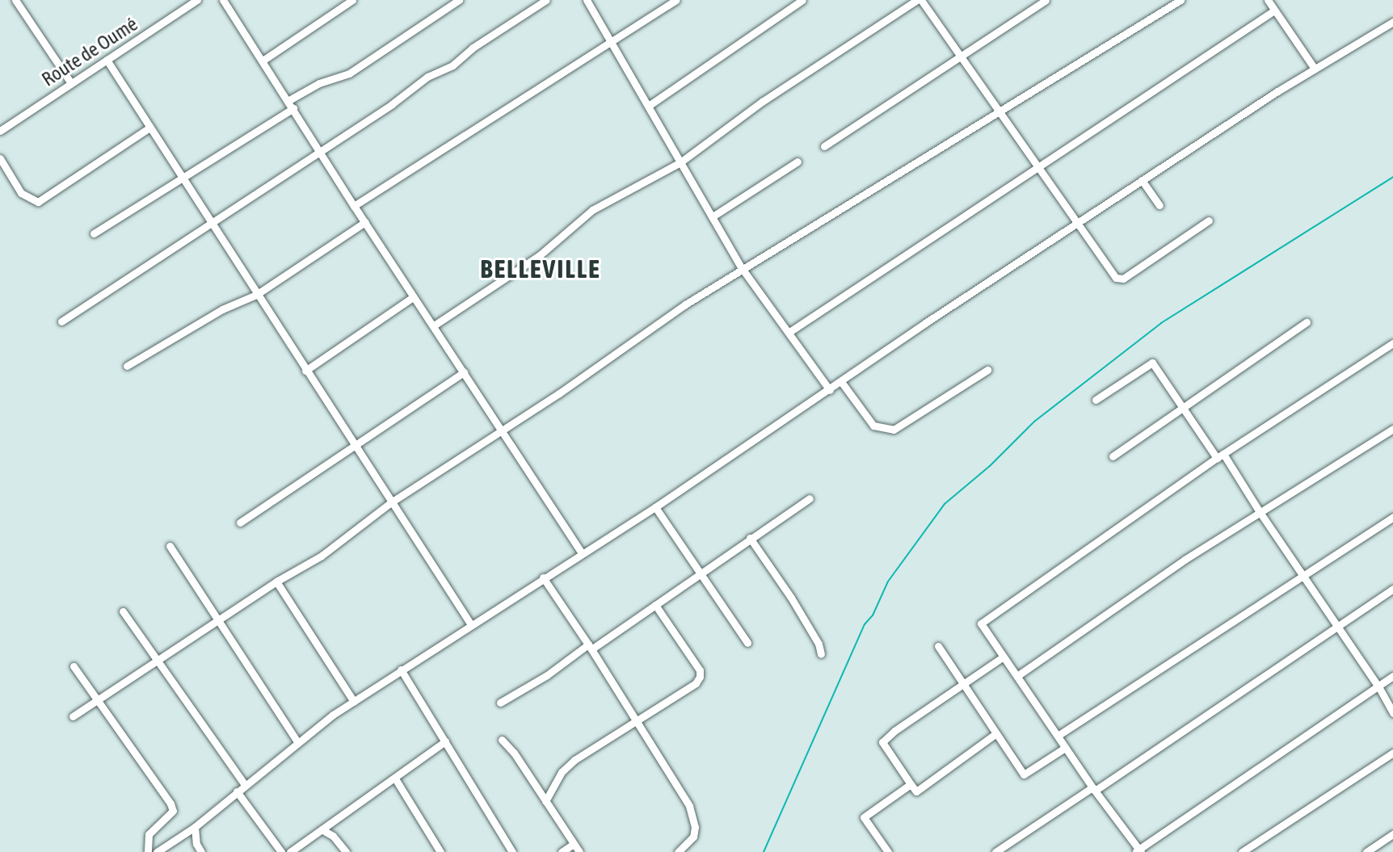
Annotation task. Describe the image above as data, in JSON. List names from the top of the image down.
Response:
{
  "streets": {
    "street": ["Route de Oumé"]
  },
  "districts": ["BELLEVILLE"]
}
